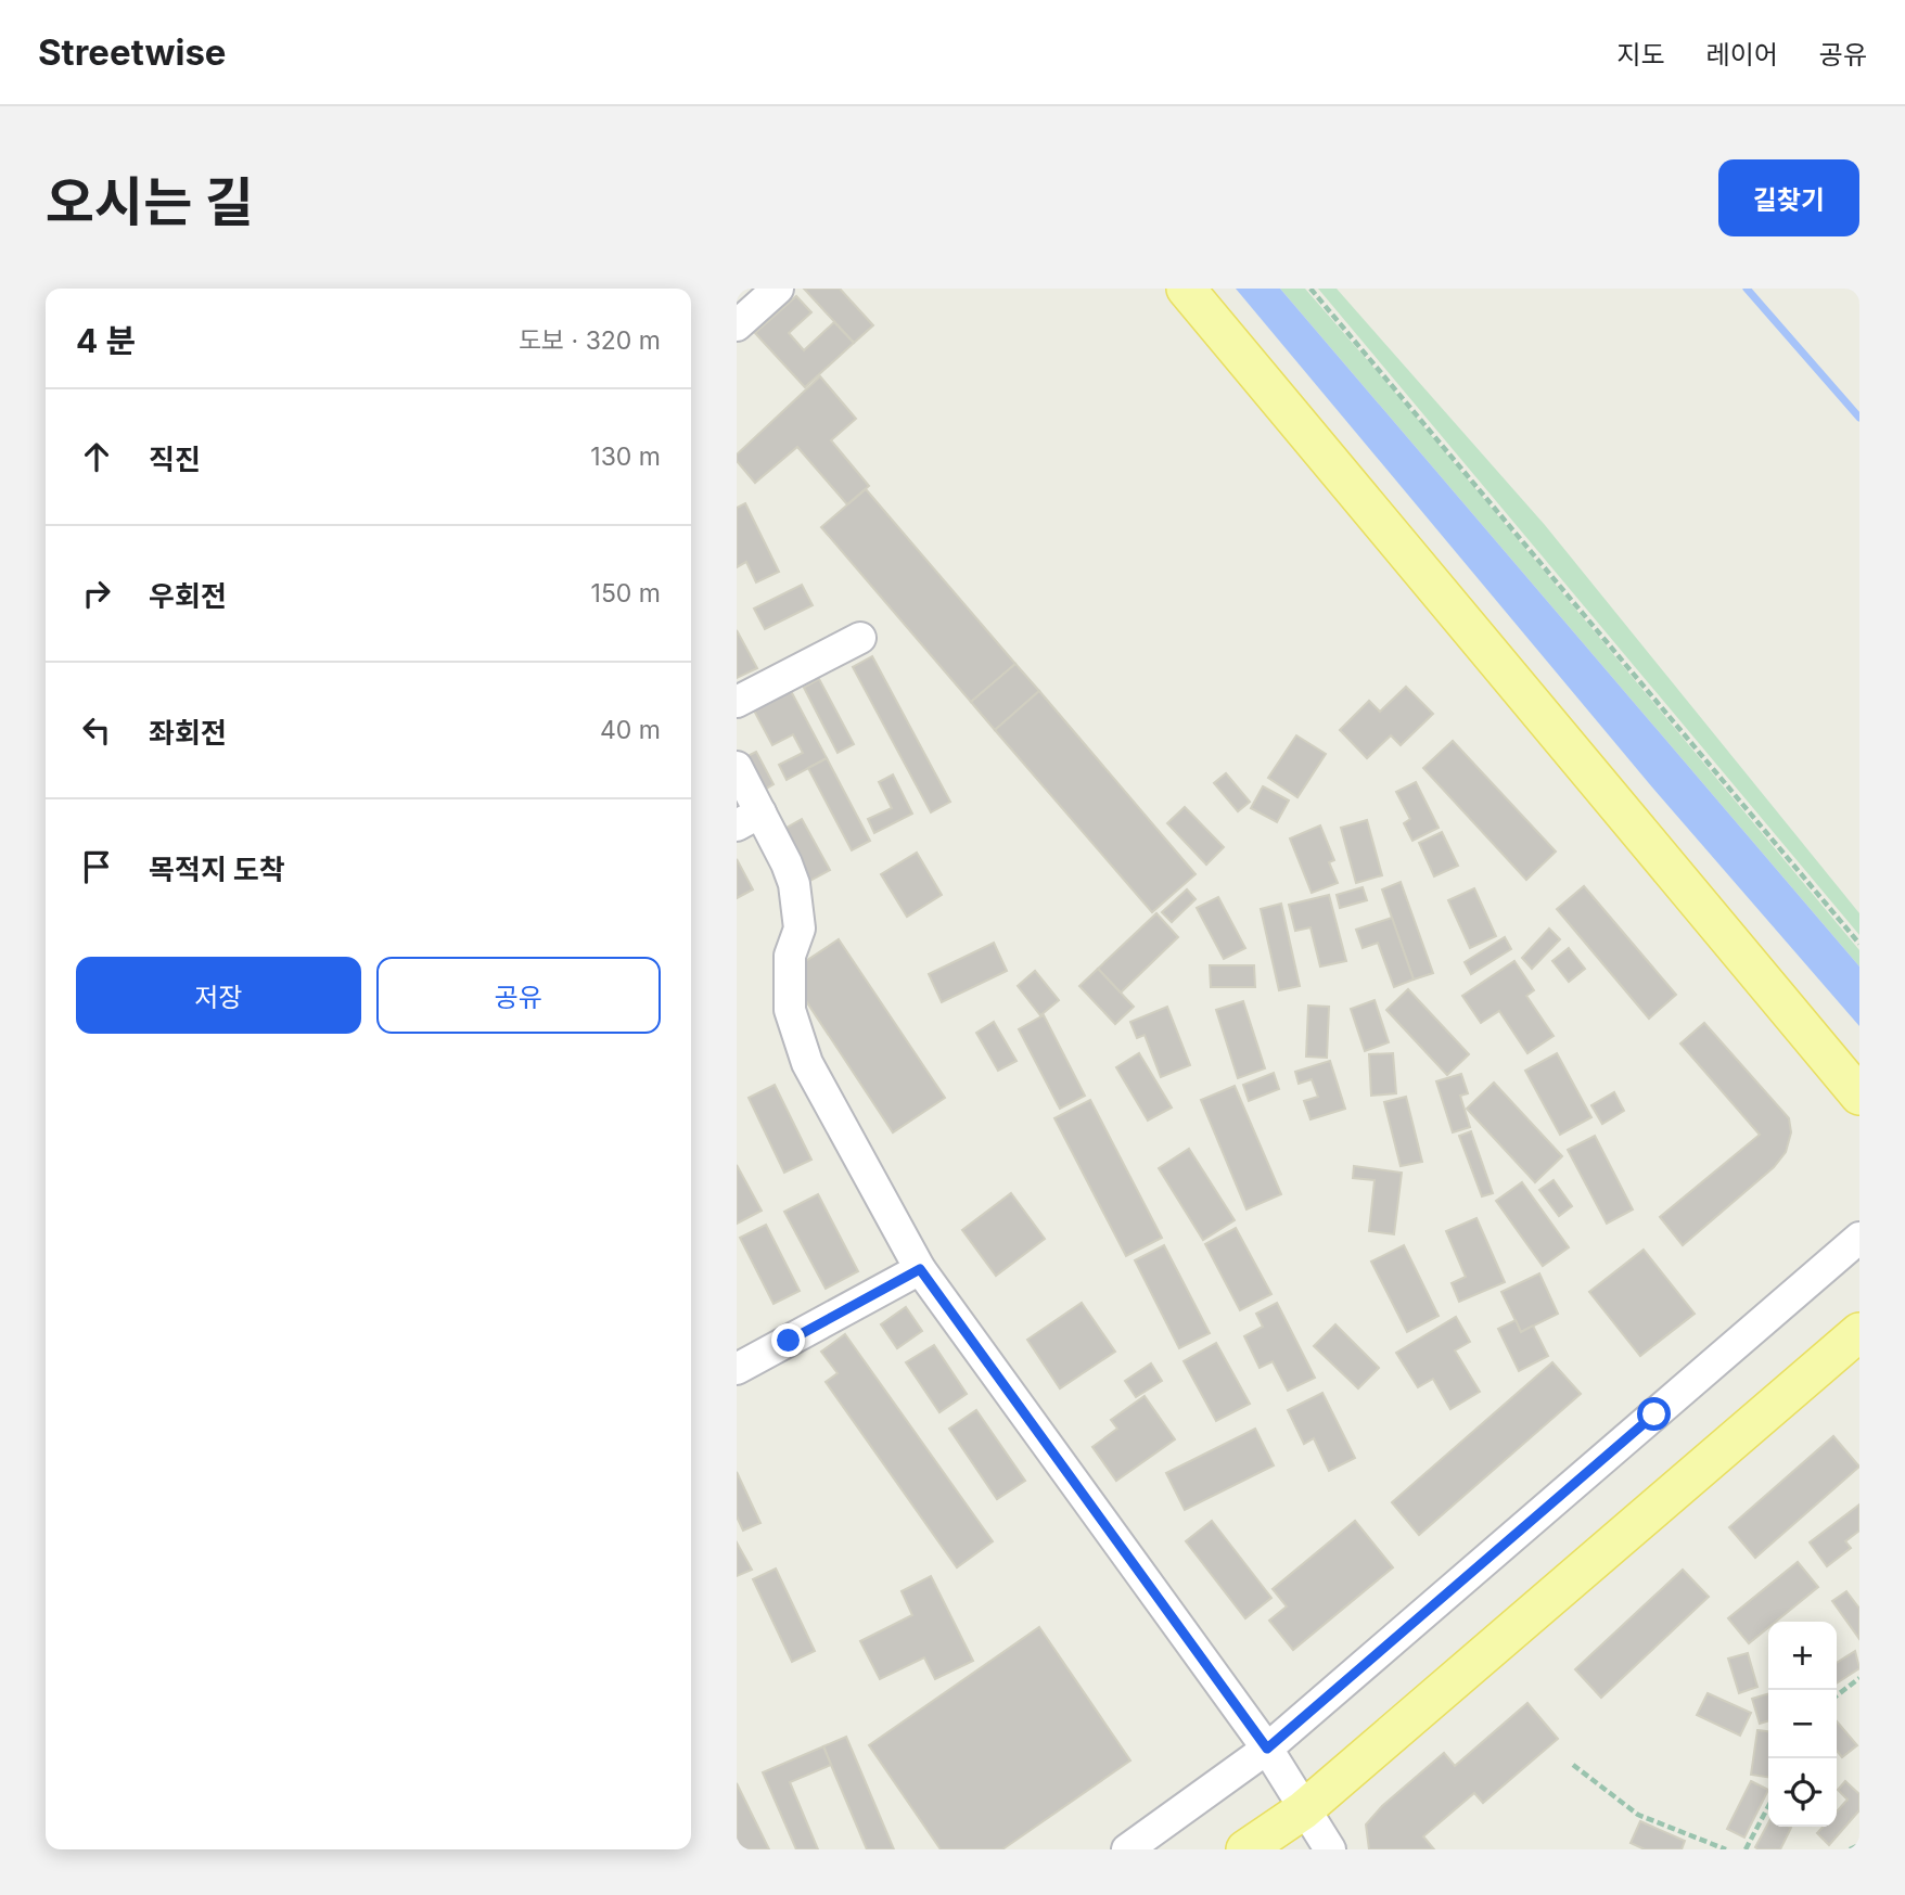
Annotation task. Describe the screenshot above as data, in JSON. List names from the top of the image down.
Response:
{
  "page": {
    "header": "Streetwise",
    "nav": ["지도", "레이어", "공유"],
    "title": "오시는 길",
    "buttons": [
      "길찾기",
      ["저장", "공유"]
    ],
    "heading": ["4 분", "도보 · 320 m"],
    "list": [
      ["직진", "130 m"],
      ["우회전", "150 m"],
      ["좌회전", "40 m"],
      "목적지 도착"
    ],
    "map_buttons": ["+", "−"]
  }
}
